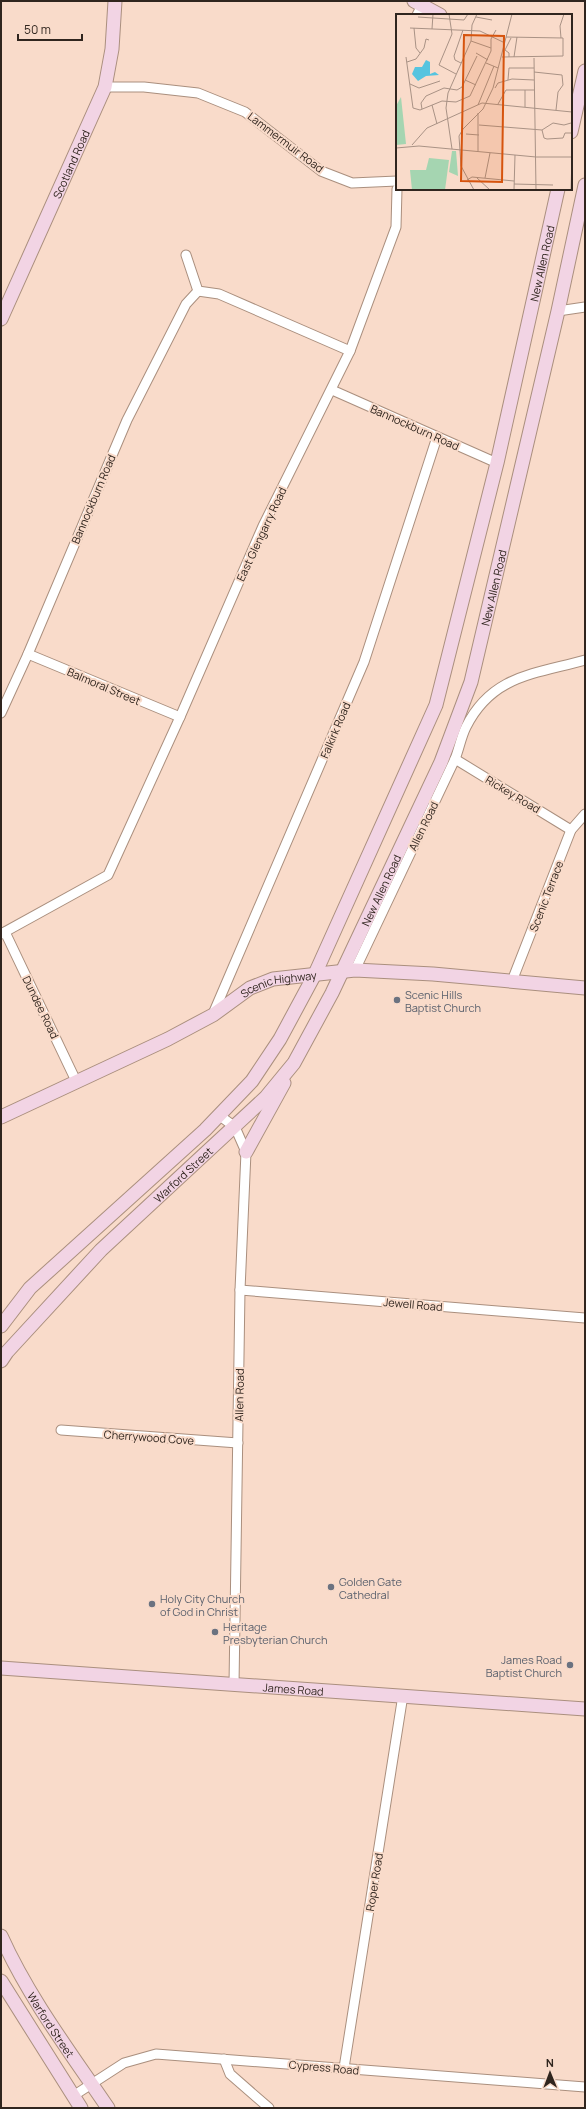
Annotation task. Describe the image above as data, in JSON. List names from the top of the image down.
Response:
{
  "streets": {
    "main road": [
      "Scotland Road",
      "New Allen Road",
      "Scenic Highway",
      "Warford Street",
      "James Road"
    ],
    "street": [
      "Lammermuir Road",
      "Bannockburn Road",
      "East Glengarry Road",
      "Balmoral Street",
      "Falkirk Road",
      "Rickey Road",
      "Allen Road",
      "Scenic Terrace",
      "Dundee Road",
      "Jewell Road",
      "Cherrywood Cove",
      "Roper Road",
      "Cypress Road"
    ]
  },
  "crossings": [
    ["Lammermuir Road", "Scotland Road"],
    ["New Allen Road", "Bannockburn Road"],
    ["New Allen Road", "Allen Road"],
    ["New Allen Road", "Scenic Highway"],
    ["New Allen Road", "Warford Street"],
    ["Bannockburn Road", "East Glengarry Road"],
    ["Bannockburn Road", "Balmoral Street"],
    ["Bannockburn Road", "Falkirk Road"],
    ["East Glengarry Road", "Balmoral Street"],
    ["East Glengarry Road", "Dundee Road"],
    ["Falkirk Road", "Scenic Highway"],
    ["Rickey Road", "Allen Road"],
    ["Rickey Road", "Scenic Terrace"],
    ["Allen Road", "Scenic Highway"],
    ["Allen Road", "Warford Street"],
    ["Allen Road", "Jewell Road"],
    ["Allen Road", "Cherrywood Cove"],
    ["Allen Road", "James Road"],
    ["Scenic Terrace", "Scenic Highway"],
    ["Scenic Highway", "Dundee Road"],
    ["Scenic Highway", "Warford Street"],
    ["Warford Street", "Cypress Road"],
    ["James Road", "Roper Road"],
    ["Roper Road", "Cypress Road"]
  ],
  "places": [
    "Scenic Hills Baptist Church",
    "Golden Gate Cathedral",
    "Holy City Church of God in Christ",
    "Heritage Presbyterian Church",
    "James Road Baptist Church"
  ],
  "scale_bar": "50 m",
  "north": "top"
}
